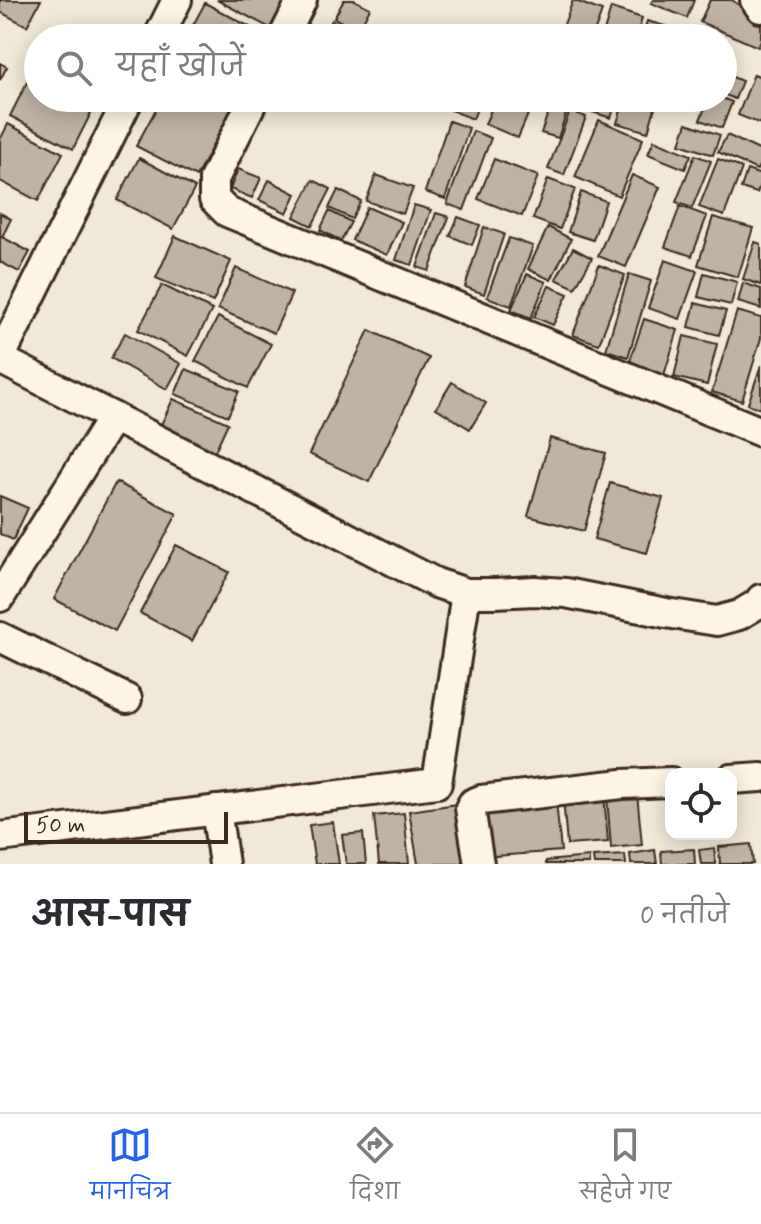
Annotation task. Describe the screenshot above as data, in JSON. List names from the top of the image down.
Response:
{
  "scale_bar": "50 m",
  "page": {
    "search": "यहाँ खोजें",
    "scale": "50 m",
    "heading": ["आस-पास", "0 नतीजे"],
    "nav": ["मानचित्र", "दिशा", "सहेजे गए"]
  }
}
